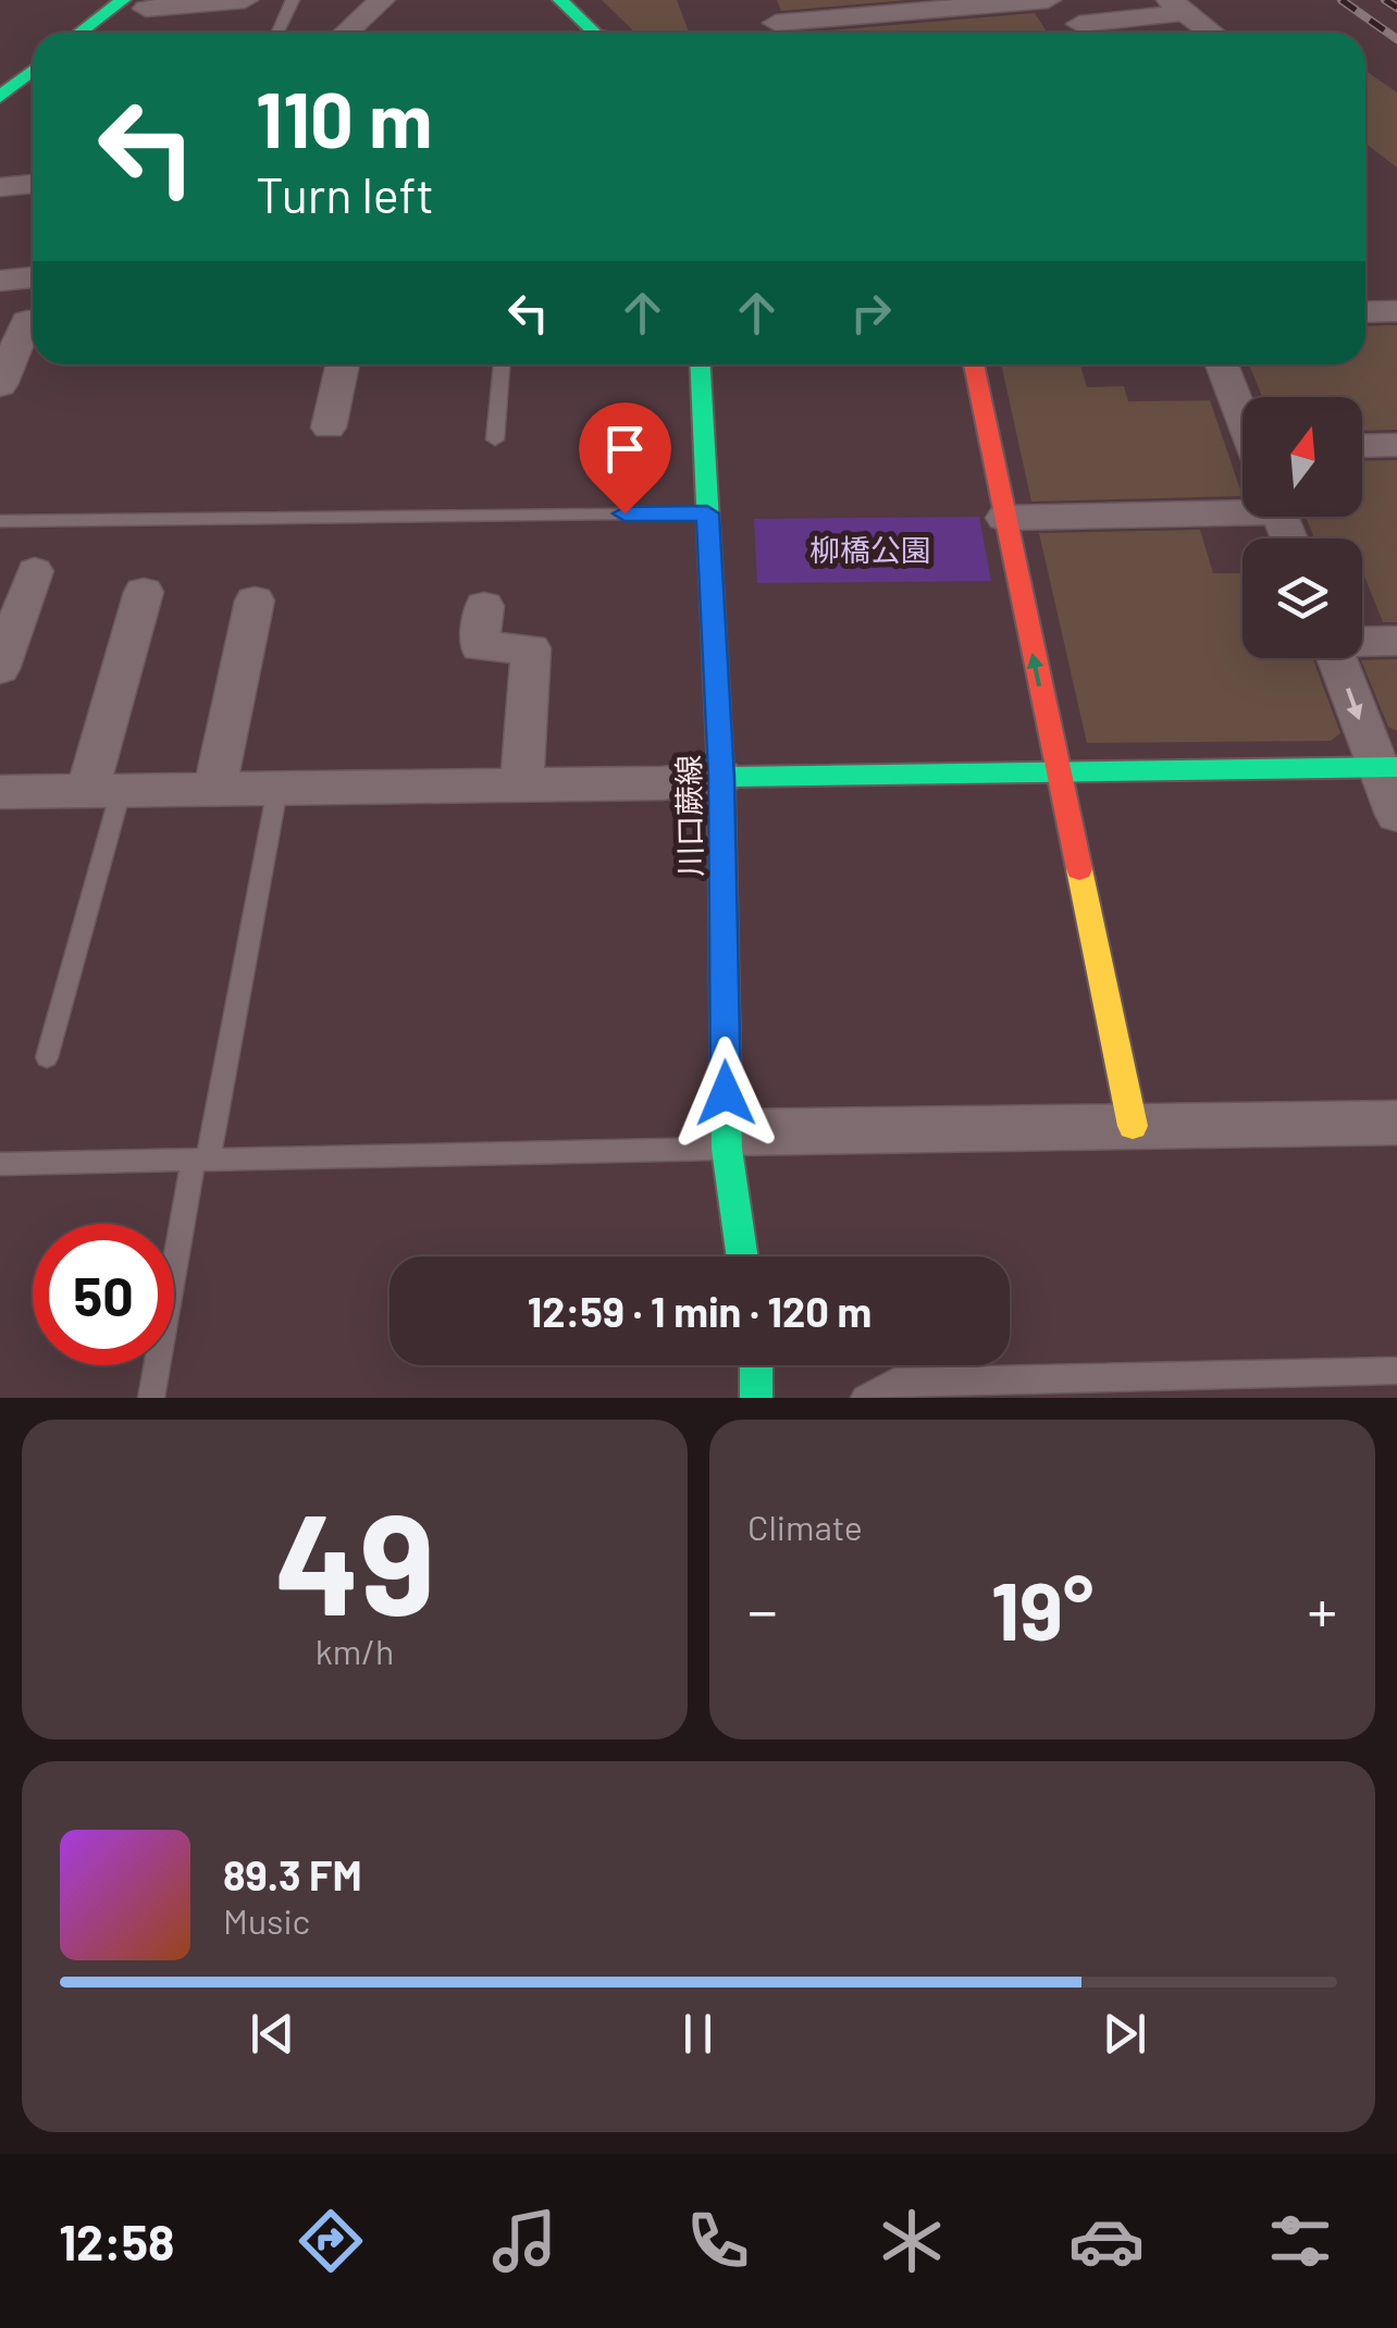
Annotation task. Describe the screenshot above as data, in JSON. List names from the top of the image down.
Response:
{
  "streets": {
    "street": ["川口蕨線"]
  },
  "parks": ["柳橋公園"],
  "north": "top",
  "page": {
    "turn": ["110 m", "Turn left"],
    "limit": "50",
    "trip": "12:59 · 1 min · 120 m",
    "tile": [
      ["49", "km/h"],
      "Climate"
    ],
    "heat": ["−", "19°", "+"],
    "song": ["89.3 FM", "Music"],
    "tabs": "12:58"
  }
}
